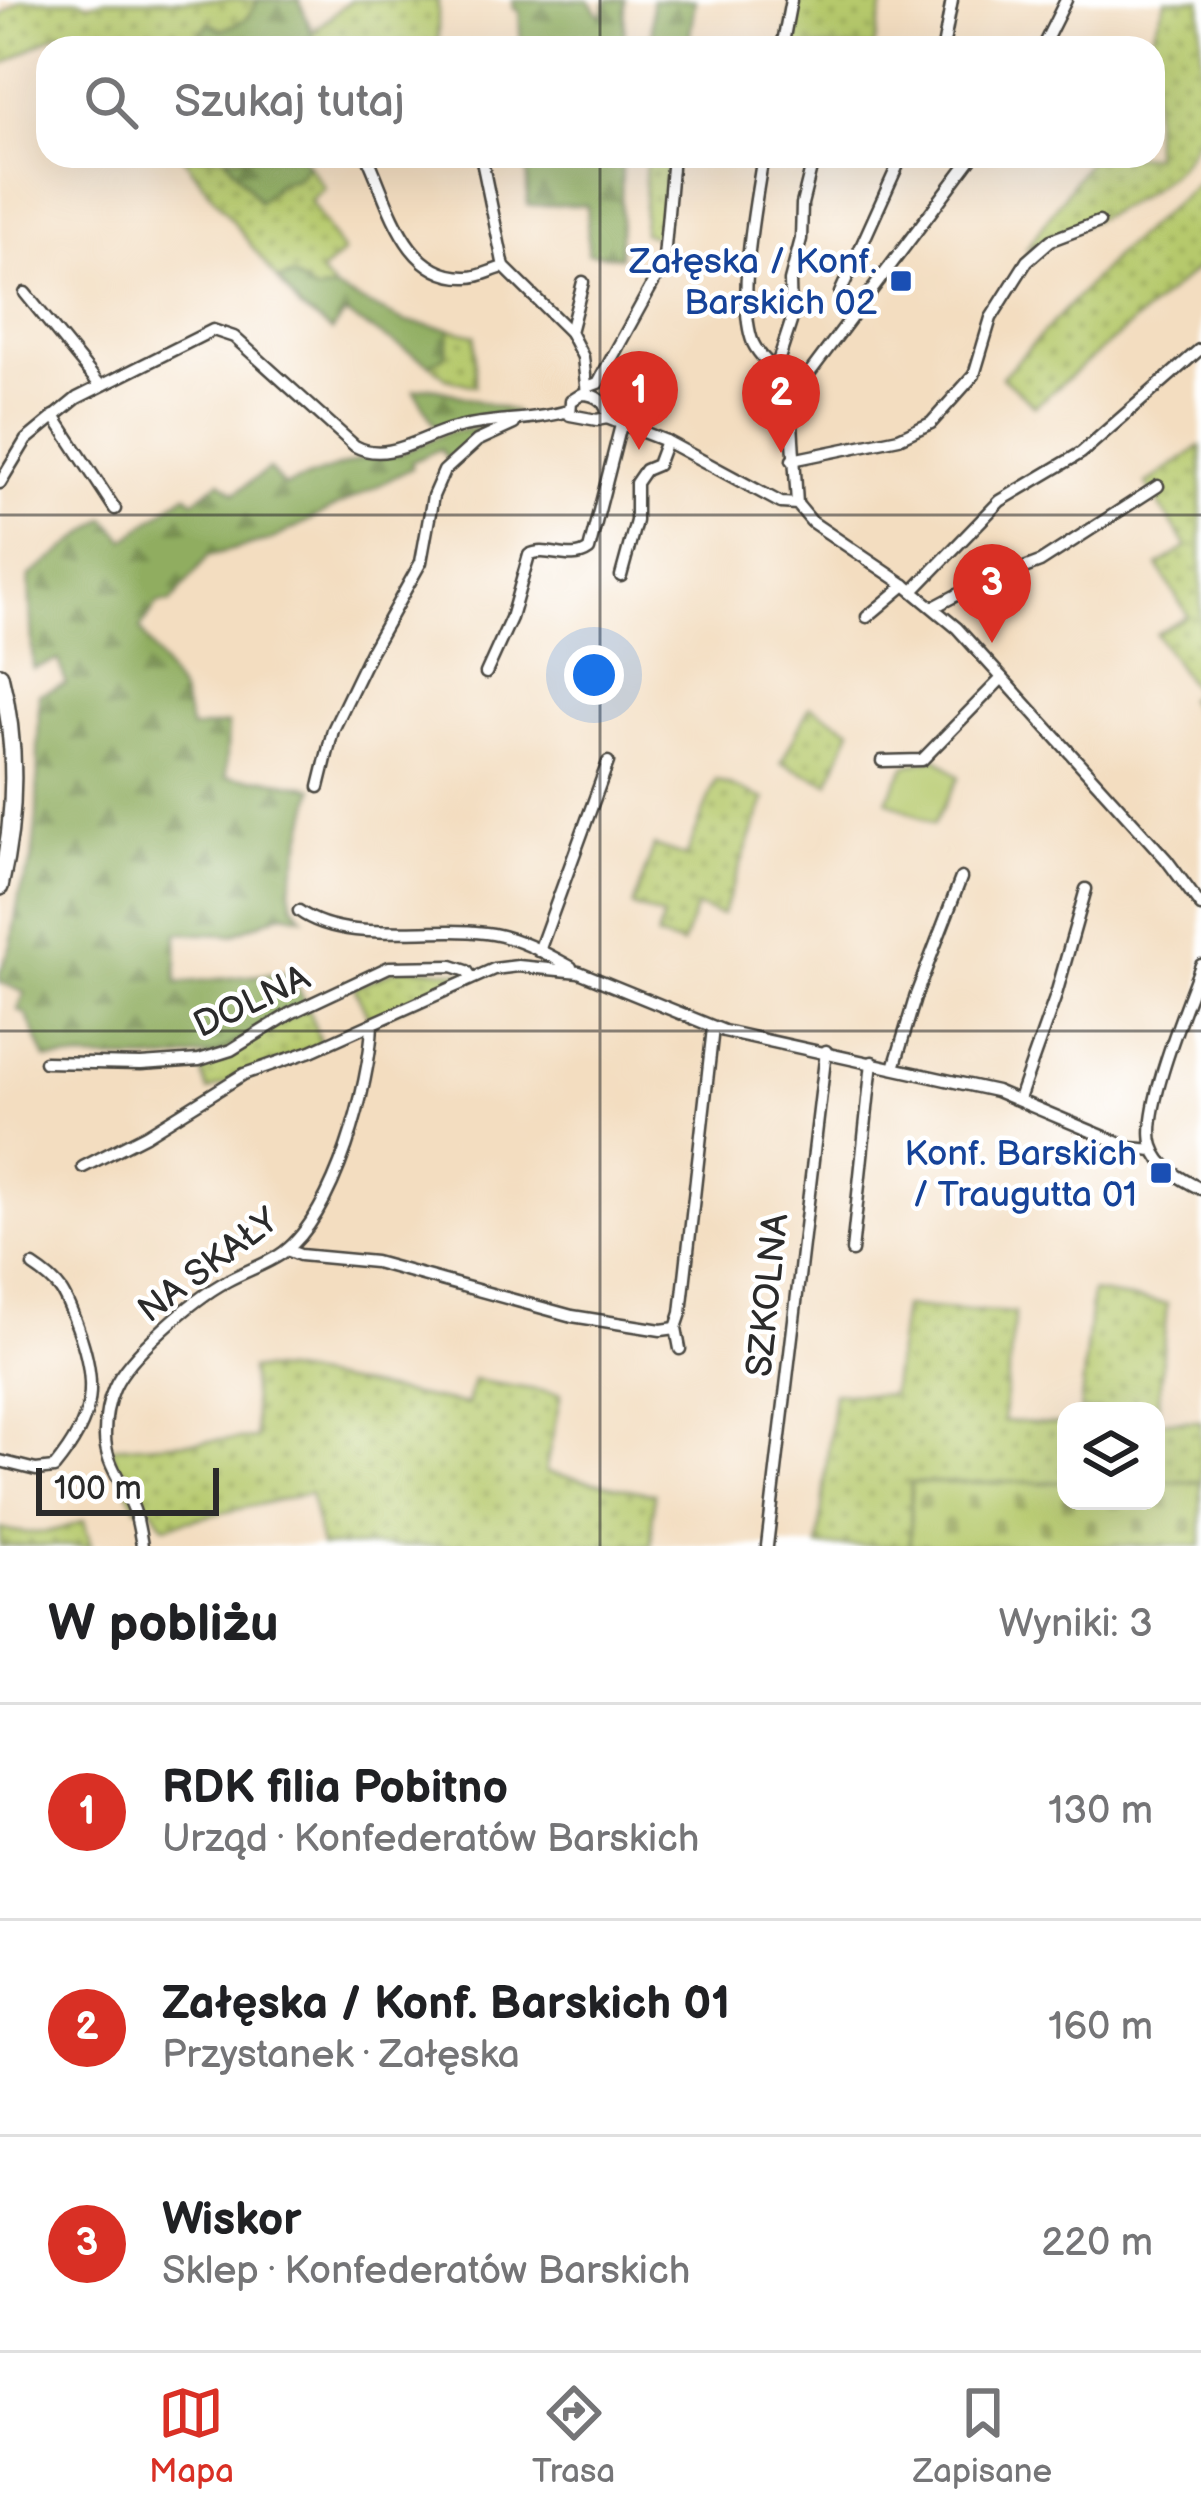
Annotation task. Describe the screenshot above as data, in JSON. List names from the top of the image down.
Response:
{
  "streets": {
    "street": ["DOLNA", "NA SKAŁY", "SZKOLNA"]
  },
  "places": {
    "transit": ["Załęska / Konf. Barskich 02", "Konf. Barskich / Traugutta 01"]
  },
  "scale_bar": "100 m",
  "page": {
    "search": "Szukaj tutaj",
    "pins": ["1", "2", "3"],
    "scale": "100 m",
    "heading": ["W pobliżu", "Wyniki: 3"],
    "list": [
      {
        "mark": "1",
        "name": "RDK filia Pobitno",
        "note": "Urząd · Konfederatów Barskich",
        "value": "130 m"
      },
      {
        "mark": "2",
        "name": "Załęska / Konf. Barskich 01",
        "note": "Przystanek · Załęska",
        "value": "160 m"
      },
      {
        "mark": "3",
        "name": "Wiskor",
        "note": "Sklep · Konfederatów Barskich",
        "value": "220 m"
      }
    ],
    "nav": ["Mapa", "Trasa", "Zapisane"]
  }
}
